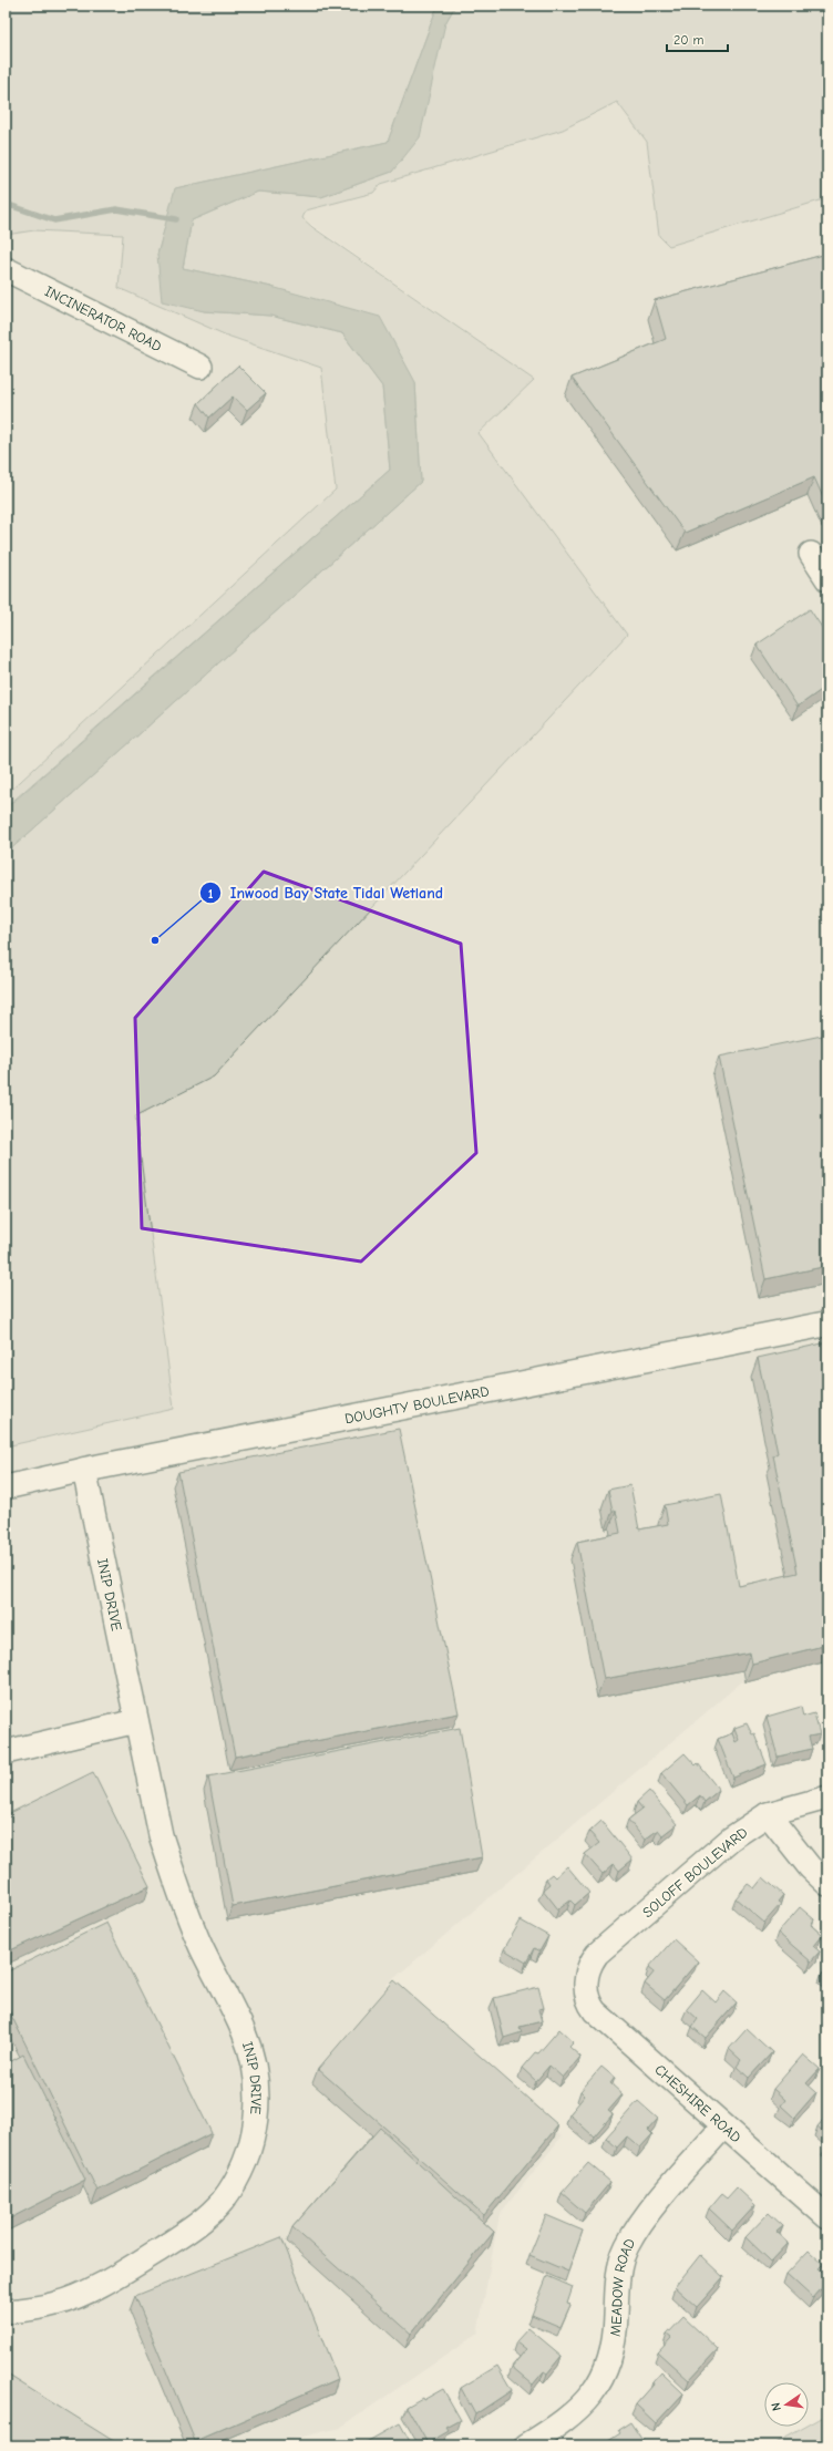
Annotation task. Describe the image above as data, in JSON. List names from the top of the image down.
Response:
{
  "streets": {
    "main road": ["DOUGHTY BOULEVARD"],
    "street": [
      "INCINERATOR ROAD",
      "INIP DRIVE",
      "SOLOFF BOULEVARD",
      "CHESHIRE ROAD",
      "MEADOW ROAD"
    ]
  },
  "crossings": [
    ["DOUGHTY BOULEVARD", "INIP DRIVE"],
    ["SOLOFF BOULEVARD", "CHESHIRE ROAD"],
    ["CHESHIRE ROAD", "MEADOW ROAD"]
  ],
  "places": ["Inwood Bay State Tidal Wetland"],
  "scale_bar": "20 m",
  "north": "left"
}
